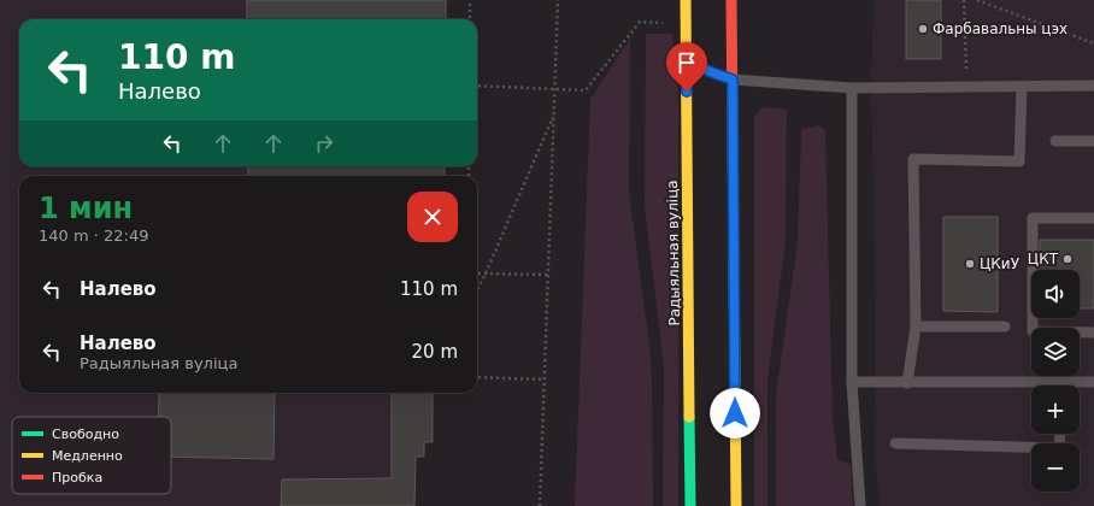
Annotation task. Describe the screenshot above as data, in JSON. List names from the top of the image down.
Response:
{
  "streets": {
    "main road": ["Радыяльная вуліца"]
  },
  "places": ["Фарбавальны цэх", "ЦКТ", "ЦКиУ"],
  "legend": ["Свободно", "Медленно", "Пробка"],
  "page": {
    "turn": ["110 m", "Налево"],
    "heading": ["1 мин", "140 m · 22:49"],
    "list": [
      {
        "name": "Налево",
        "value": "110 m"
      },
      {
        "name": "Налево",
        "note": "Радыяльная вуліца",
        "value": "20 m"
      }
    ],
    "map_buttons": ["+", "−"]
  }
}
